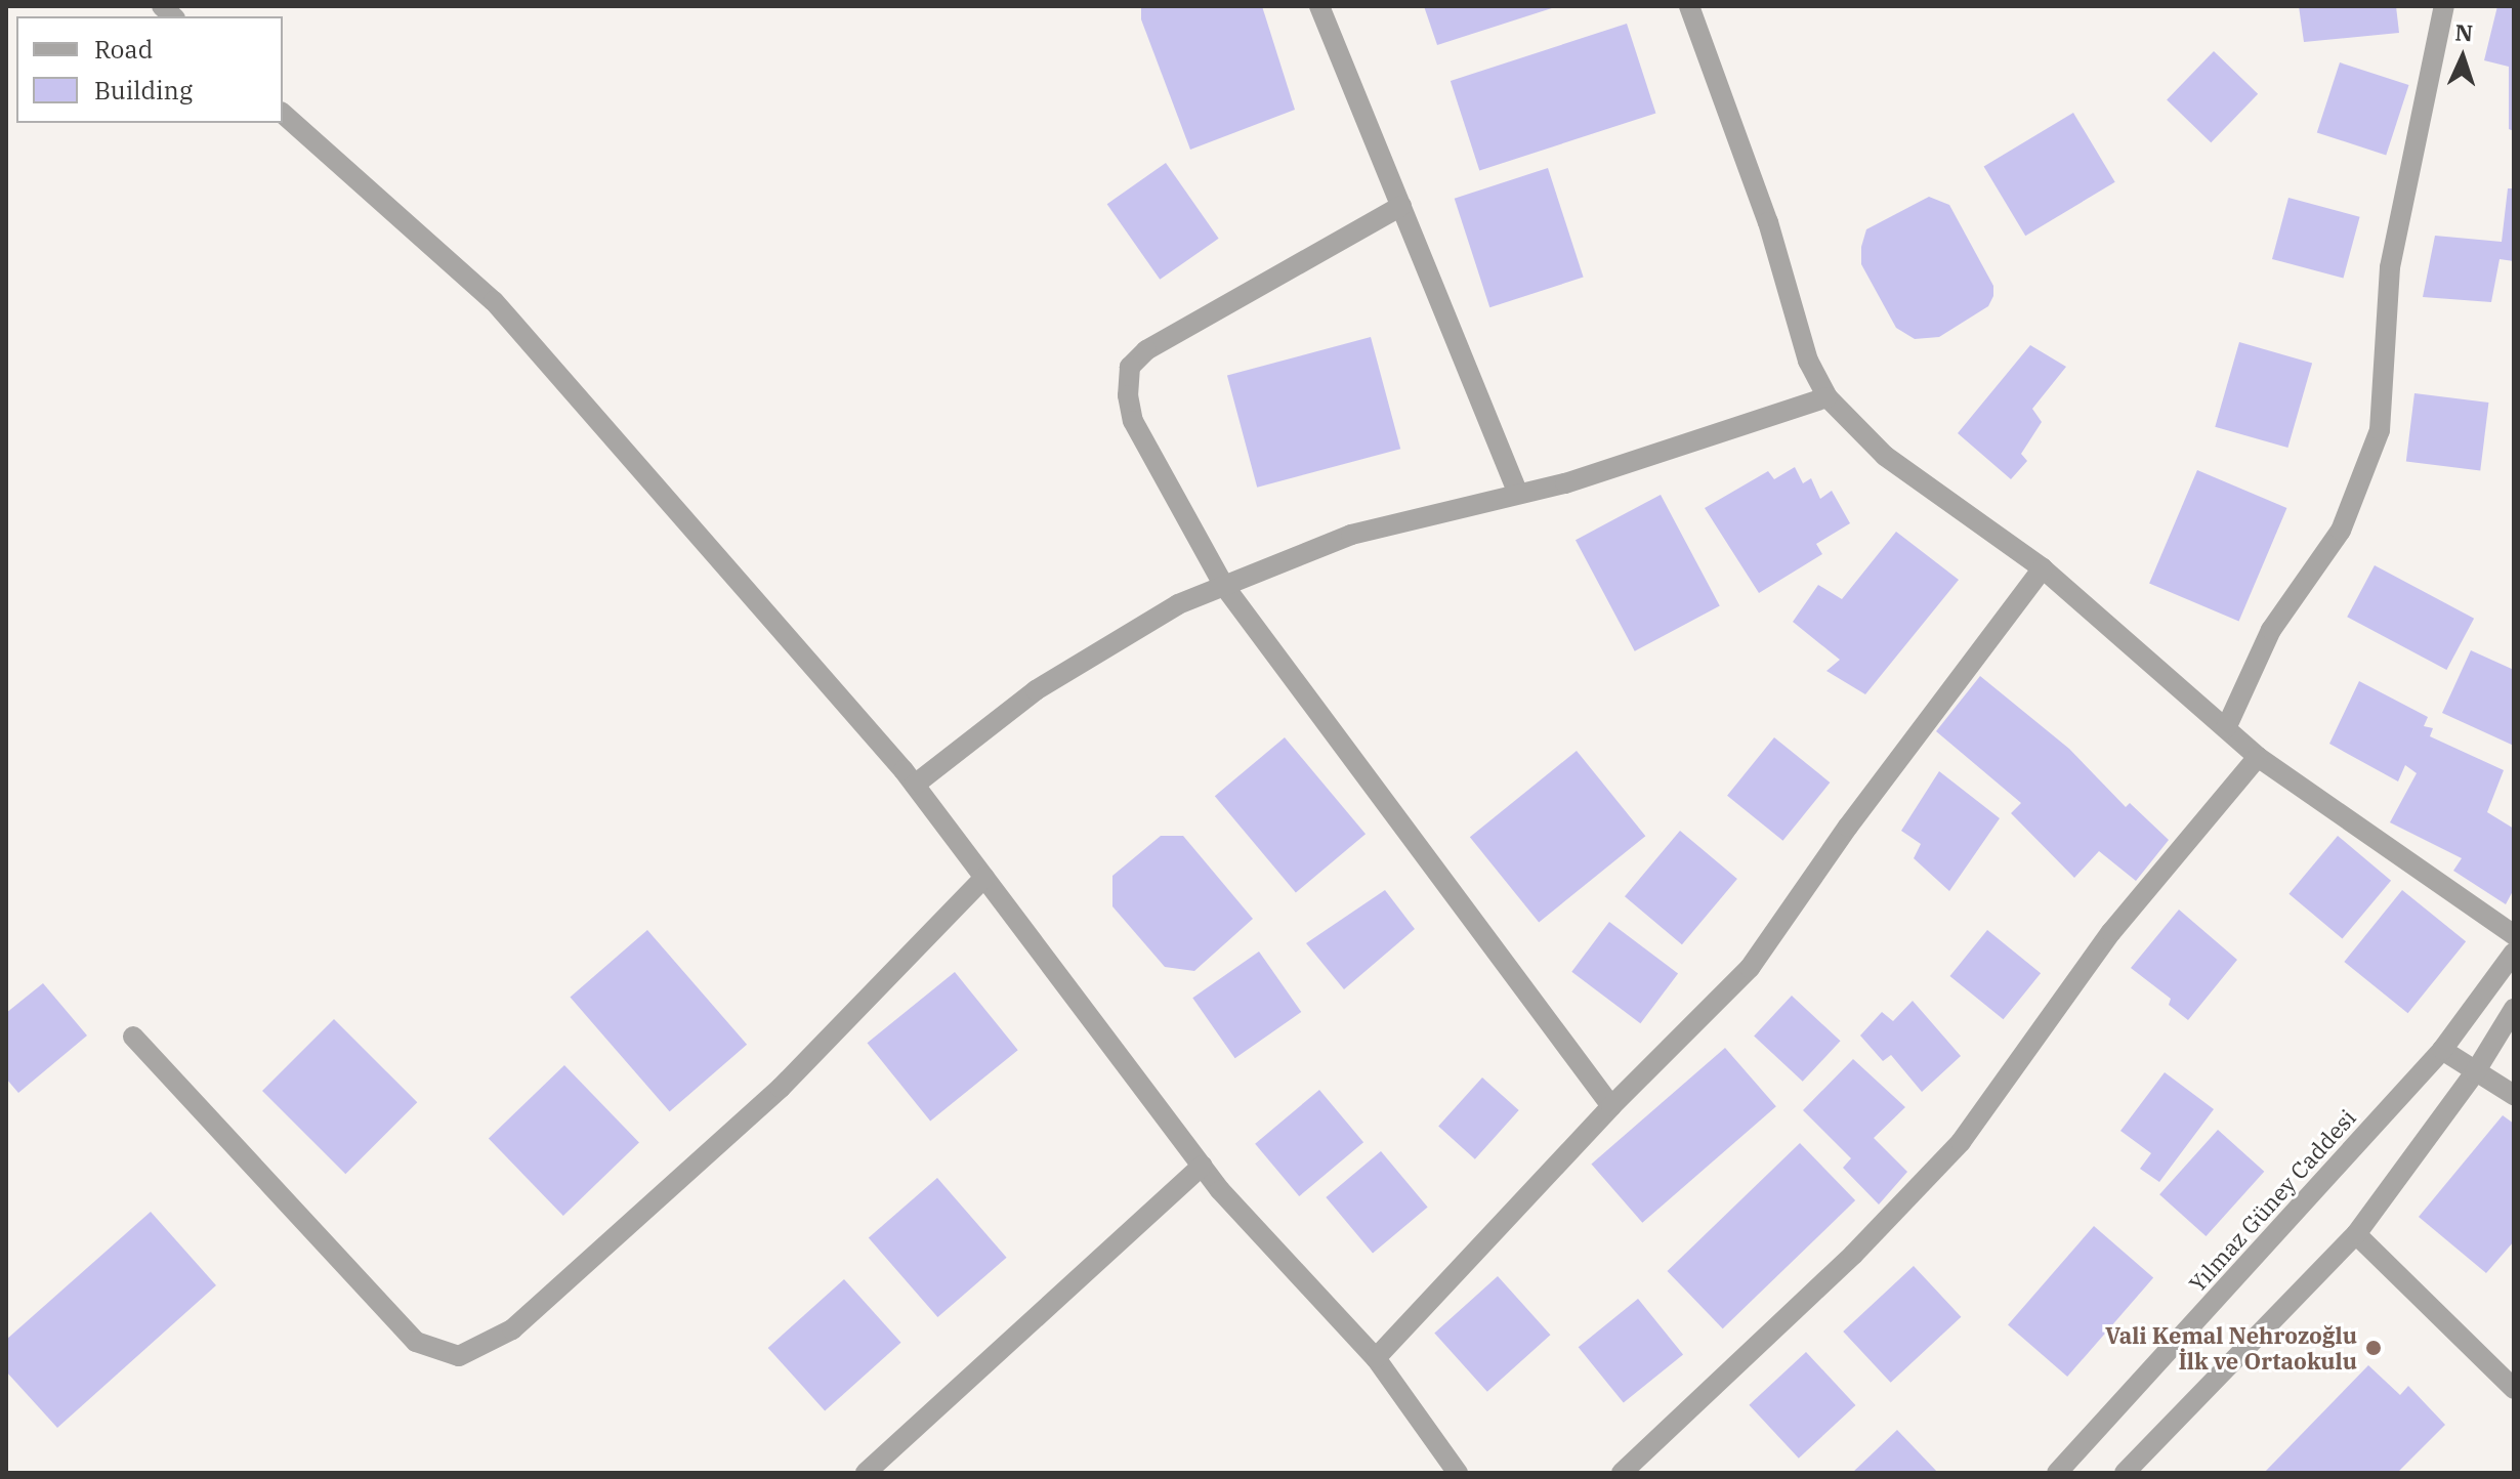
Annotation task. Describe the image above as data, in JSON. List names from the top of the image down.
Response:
{
  "streets": {
    "street": ["Yılmaz Güney Caddesi"]
  },
  "places": ["Vali Kemal Nehrozoğlu İlk ve Ortaokulu"],
  "legend": ["Road", "Building"],
  "north": "top"
}
